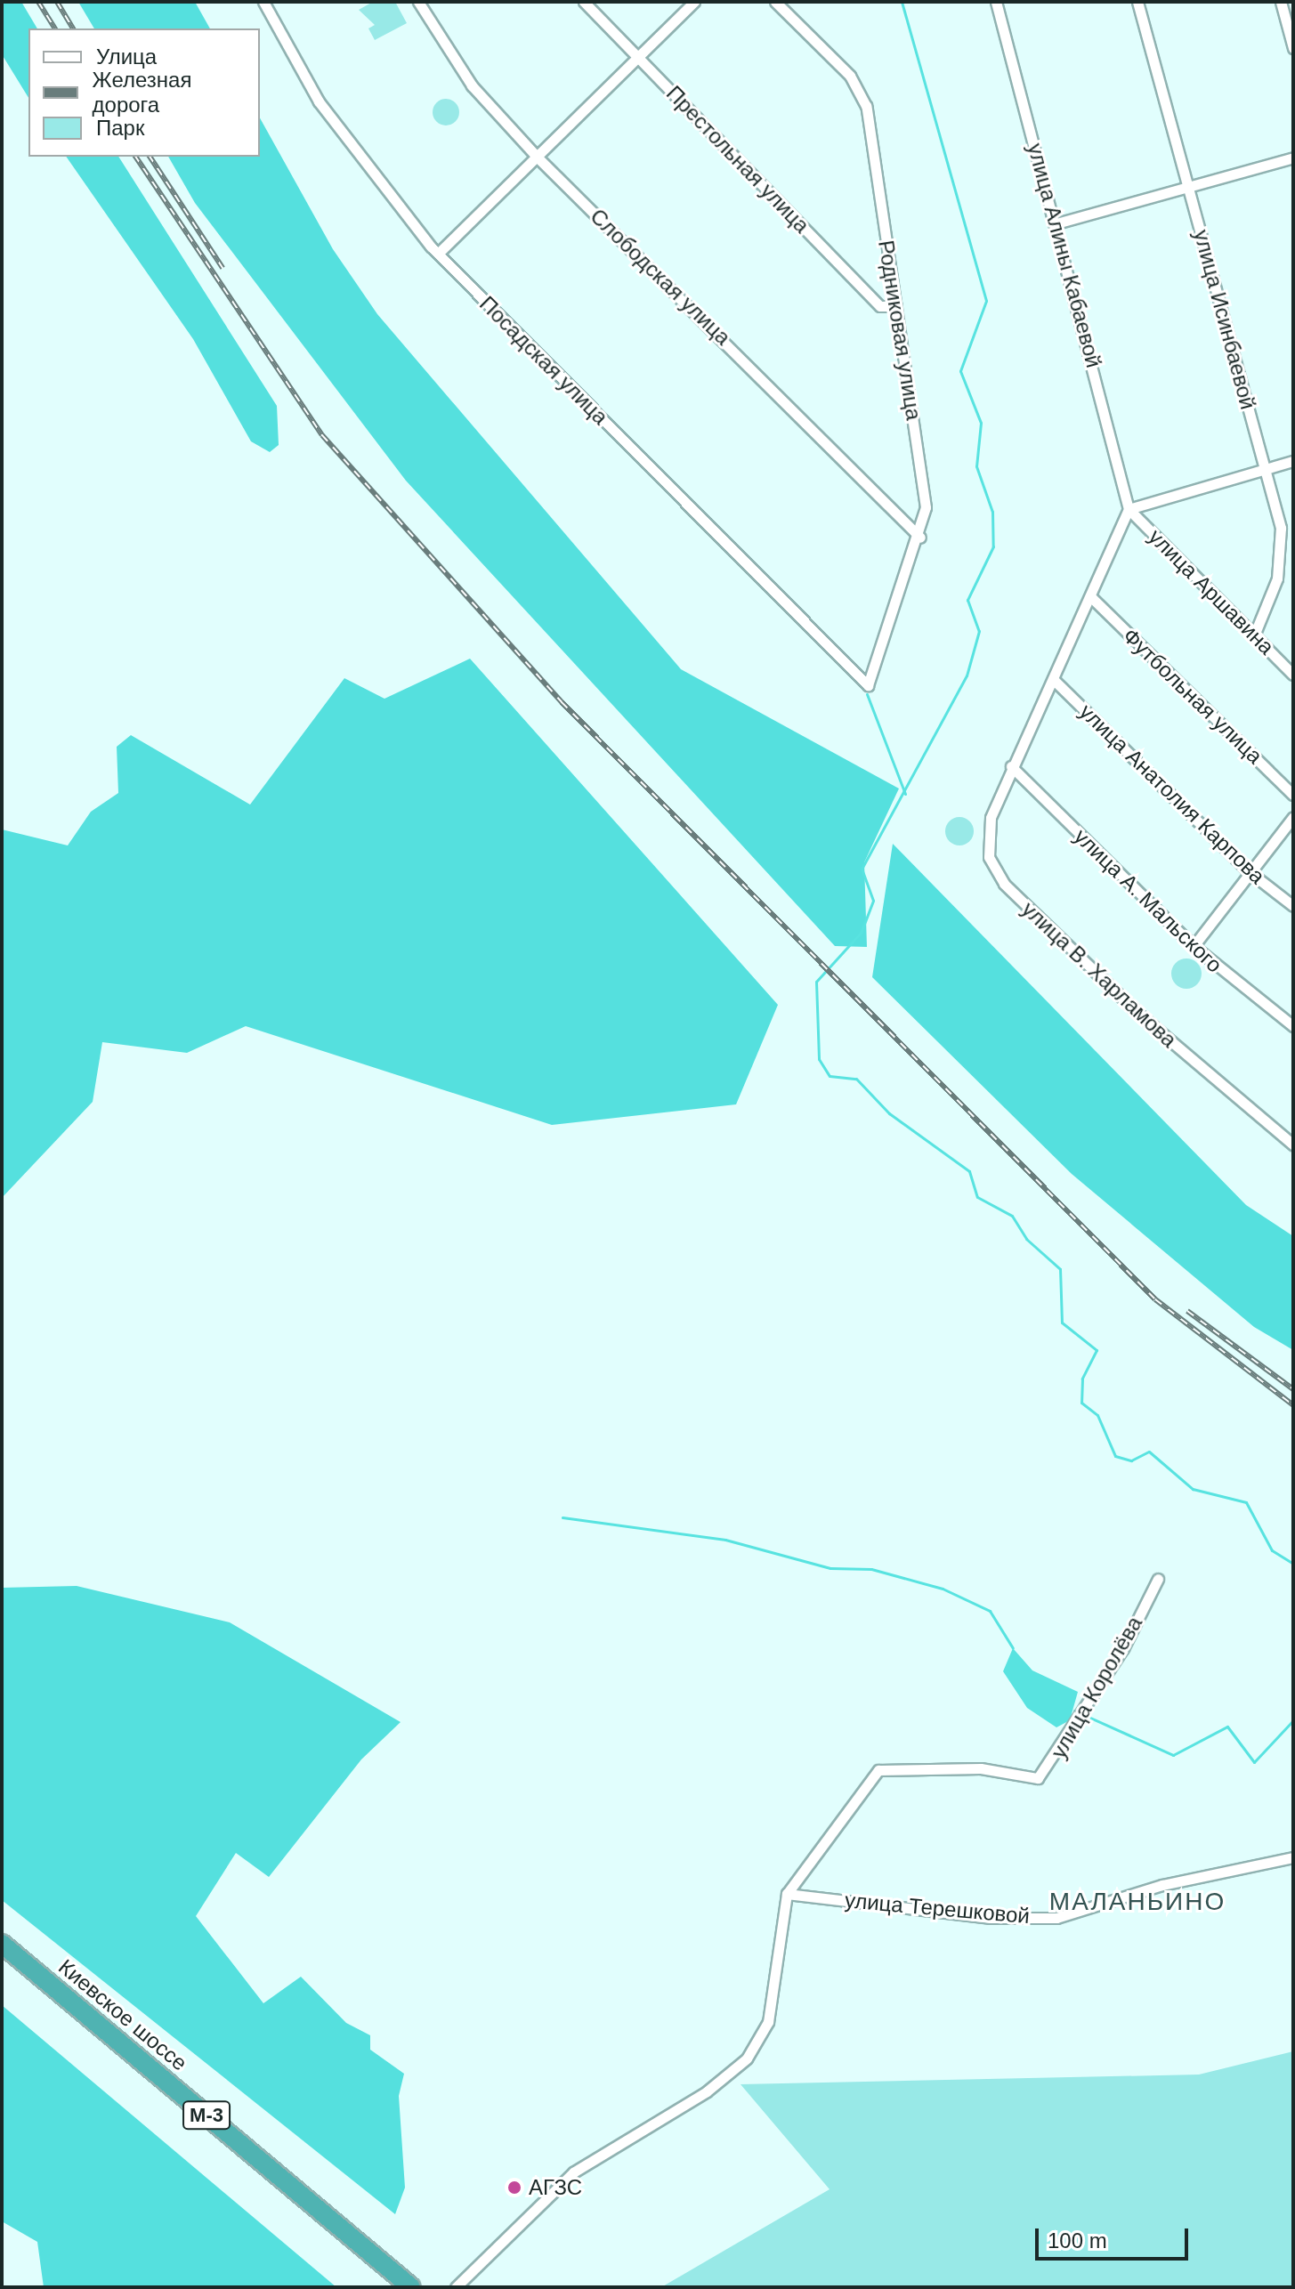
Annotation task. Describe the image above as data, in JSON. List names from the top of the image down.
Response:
{
  "streets": {
    "highway": ["Киевское шоссе", "М-3"],
    "street": [
      "Престольная улица",
      "улица Алины Кабаевой",
      "Слободская улица",
      "улица Исинбаевой",
      "Родниковая улица",
      "Посадская улица",
      "улица Аршавина",
      "Футбольная улица",
      "улица Анатолия Карпова",
      "улица А. Мальского",
      "улица В. Харламова",
      "улица Королёва",
      "улица Терешковой"
    ]
  },
  "crossings": [
    ["Престольная улица", "Родниковая улица"],
    ["улица Алины Кабаевой", "улица Аршавина"],
    ["улица Алины Кабаевой", "улица В. Харламова"],
    ["Слободская улица", "Родниковая улица"],
    ["улица Исинбаевой", "улица Аршавина"],
    ["Родниковая улица", "Посадская улица"],
    ["улица Аршавина", "улица В. Харламова"],
    ["Футбольная улица", "улица В. Харламова"],
    ["улица Анатолия Карпова", "улица В. Харламова"],
    ["улица А. Мальского", "улица В. Харламова"],
    ["улица Королёва", "улица Терешковой"]
  ],
  "districts": ["МАЛАНЬИНО"],
  "places": ["АГЗС"],
  "legend": ["Улица", "Железная дорога", "Парк"],
  "scale_bar": "100 m"
}
